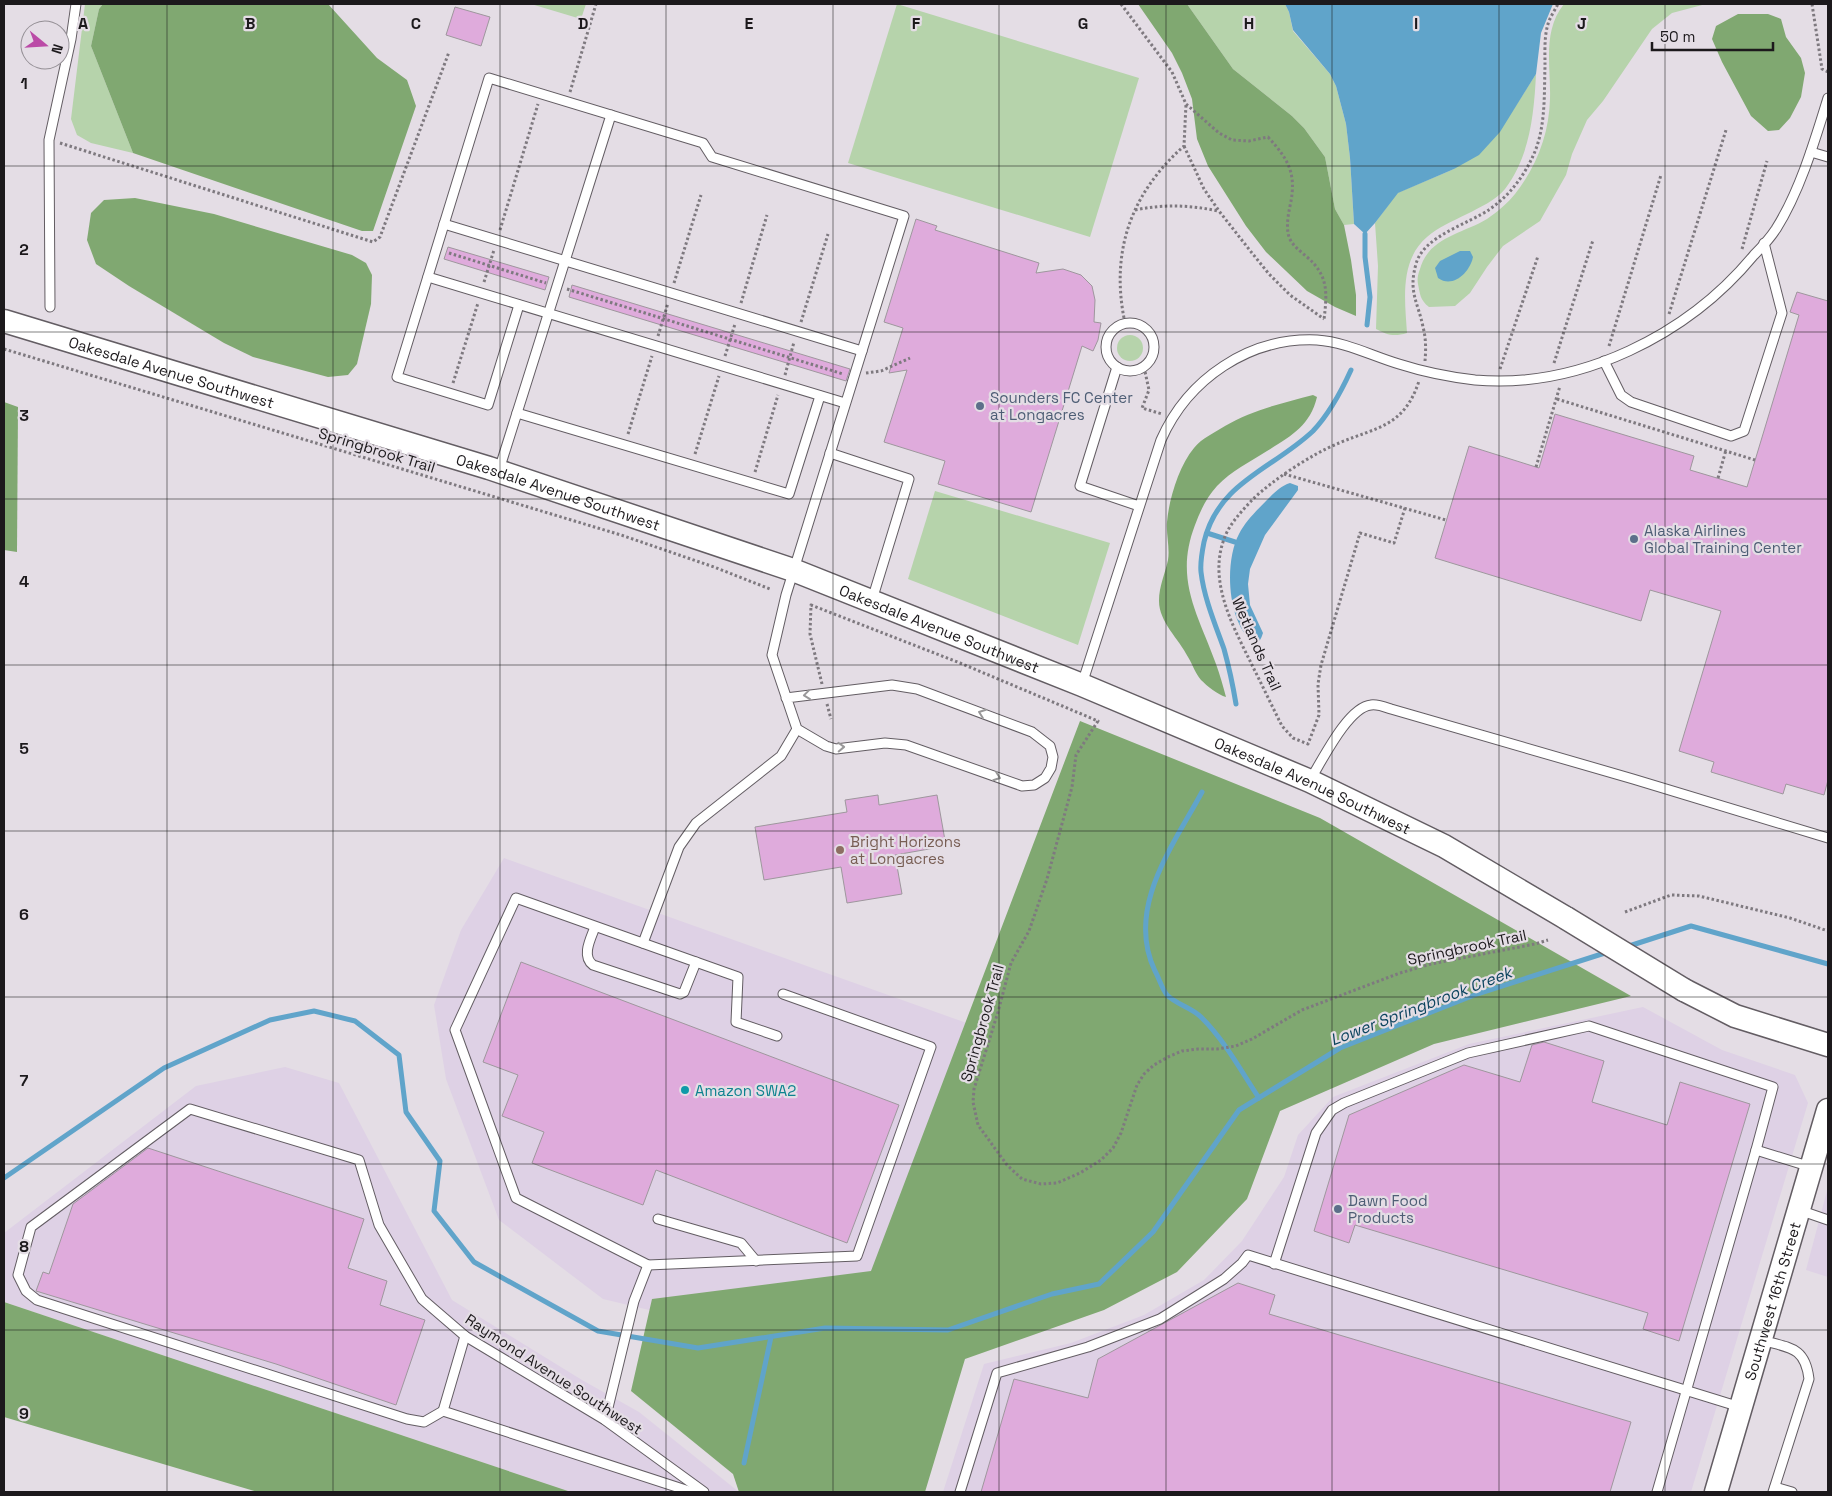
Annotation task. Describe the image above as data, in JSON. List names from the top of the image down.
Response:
{
  "streets": {
    "street": ["Oakesdale Avenue Southwest", "Southwest 16th Street"],
    "lane": ["Raymond Avenue Southwest"],
    "path": ["Springbrook Trail", "Wetlands Trail"]
  },
  "water": ["Lower Springbrook Creek"],
  "places": [
    "Sounders FC Center at Longacres",
    "Alaska Airlines Global Training Center",
    "Bright Horizons at Longacres",
    "Amazon SWA2",
    "Dawn Food Products"
  ],
  "scale_bar": "50 m",
  "north": "right",
  "grid": {
    "columns": [
      "A",
      "B",
      "C",
      "D",
      "E",
      "F",
      "G",
      "H",
      "I",
      "J"
    ],
    "rows": [
      "1",
      "2",
      "3",
      "4",
      "5",
      "6",
      "7",
      "8",
      "9"
    ]
  }
}
